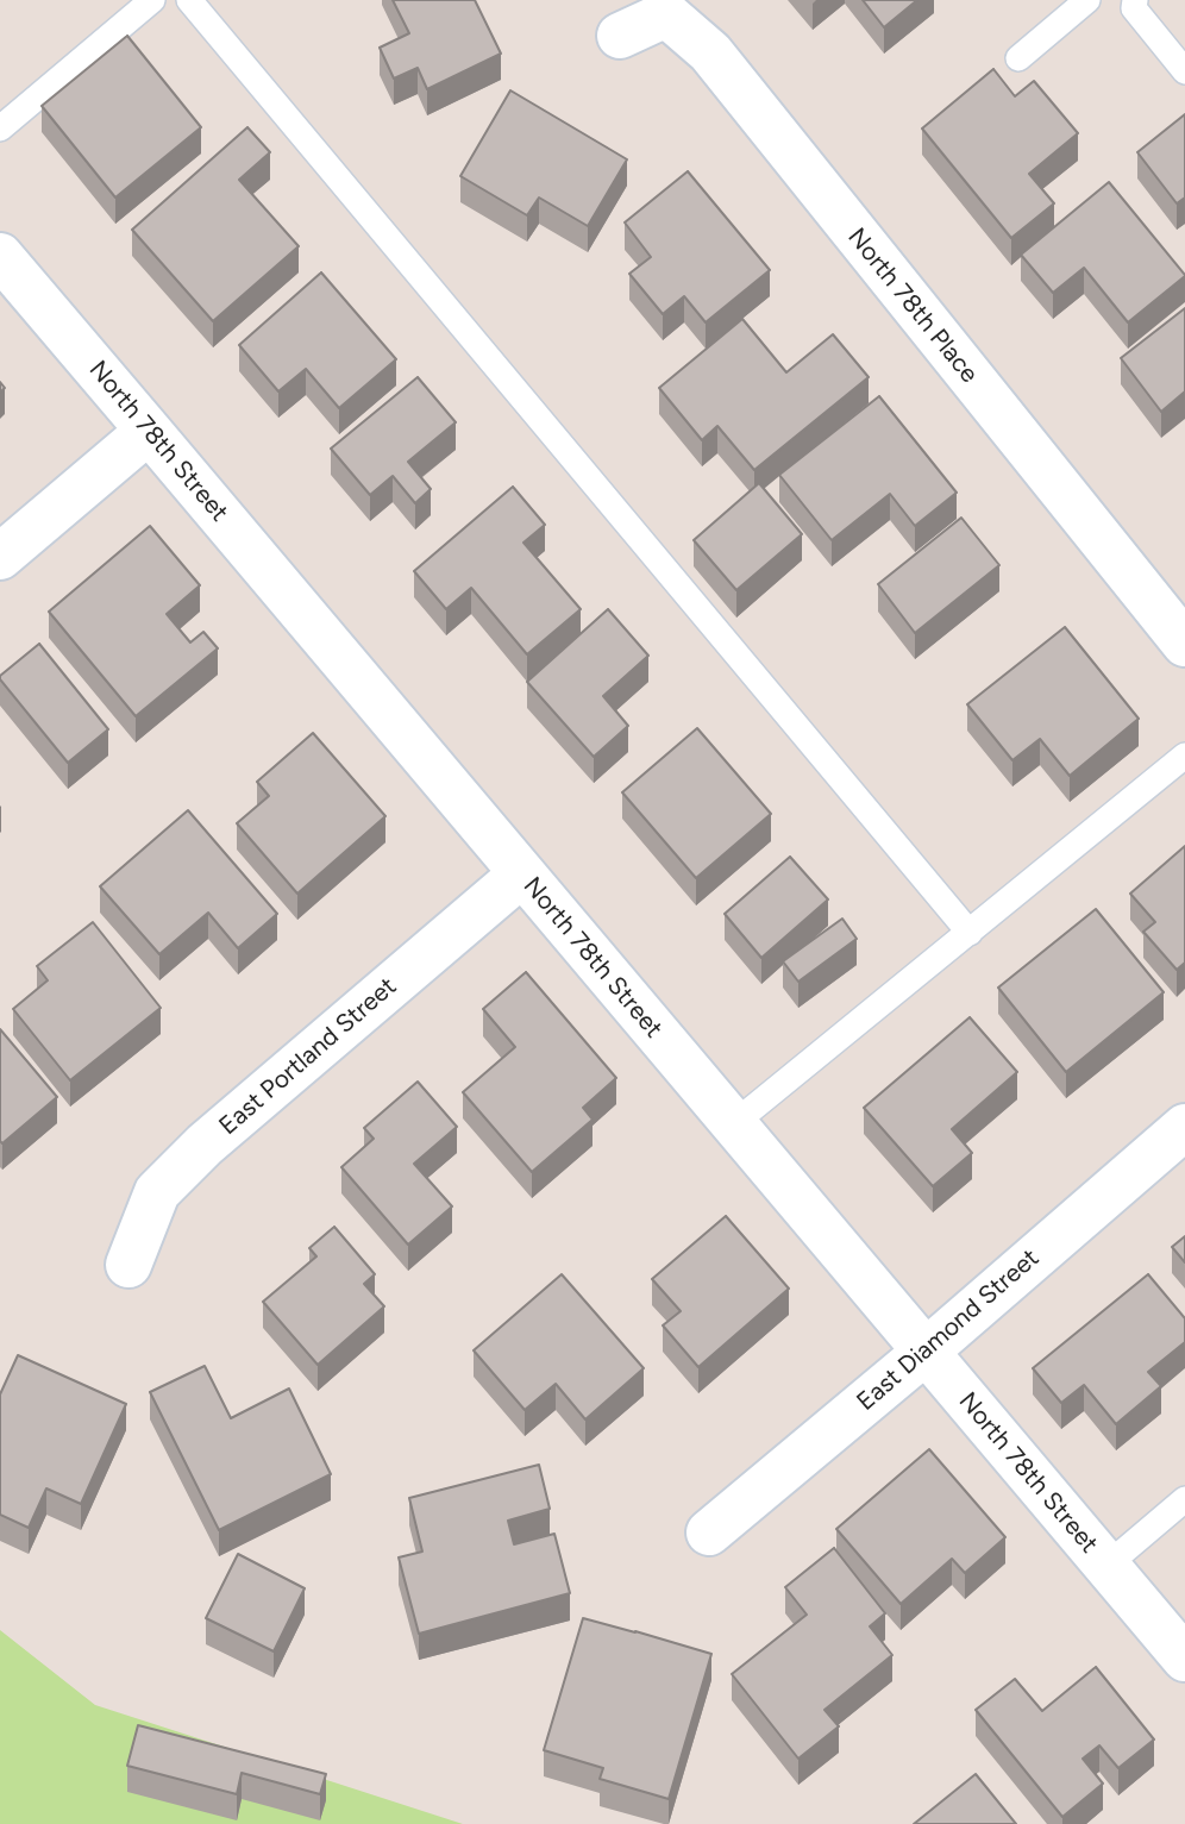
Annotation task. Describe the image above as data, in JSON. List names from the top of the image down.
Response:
{
  "streets": {
    "street": [
      "North 78th Place",
      "North 78th Street",
      "East Portland Street",
      "East Diamond Street"
    ]
  },
  "crossings": [
    ["North 78th Street", "East Portland Street"],
    ["North 78th Street", "East Diamond Street"]
  ]
}
